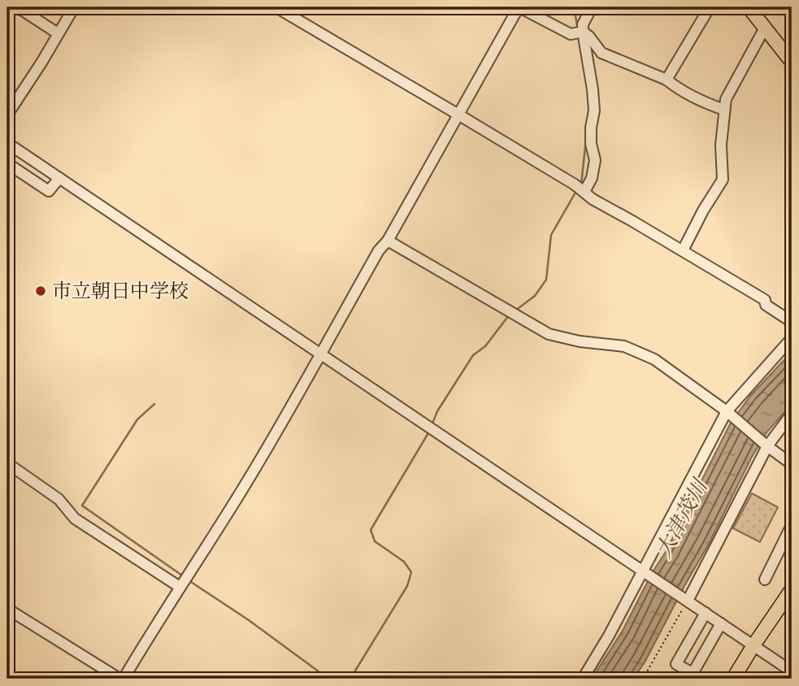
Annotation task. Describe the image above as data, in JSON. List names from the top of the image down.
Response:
{
  "water": ["大津茂川"],
  "places": ["市立朝日中学校"]
}
